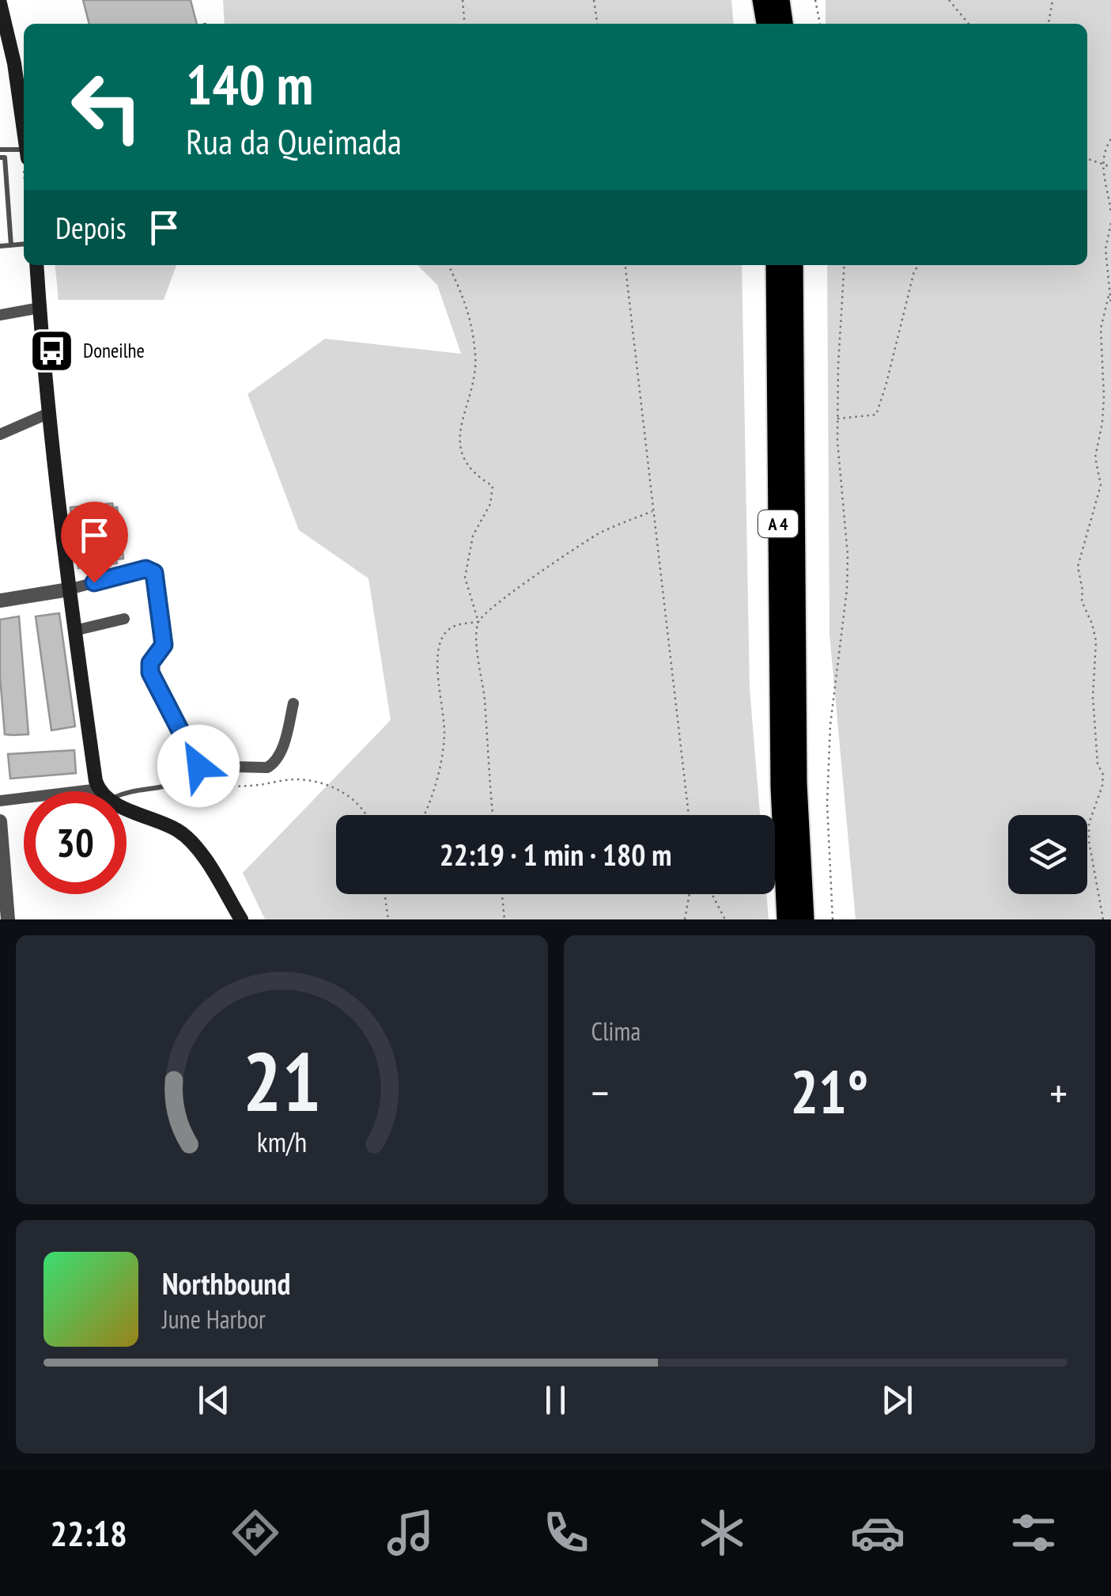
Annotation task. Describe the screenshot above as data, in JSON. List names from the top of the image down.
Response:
{
  "streets": {
    "highway": ["A 4"]
  },
  "places": {
    "bus stop": ["Doneilhe"]
  },
  "page": {
    "turn": ["140 m", "Rua da Queimada"],
    "then": "Depois",
    "limit": "30",
    "trip": "22:19 · 1 min · 180 m",
    "tile": "Clima",
    "heat": ["−", "21°", "+"],
    "song": ["Northbound", "June Harbor"],
    "tabs": "22:18",
    "gauge": ["21", "km/h"]
  }
}
